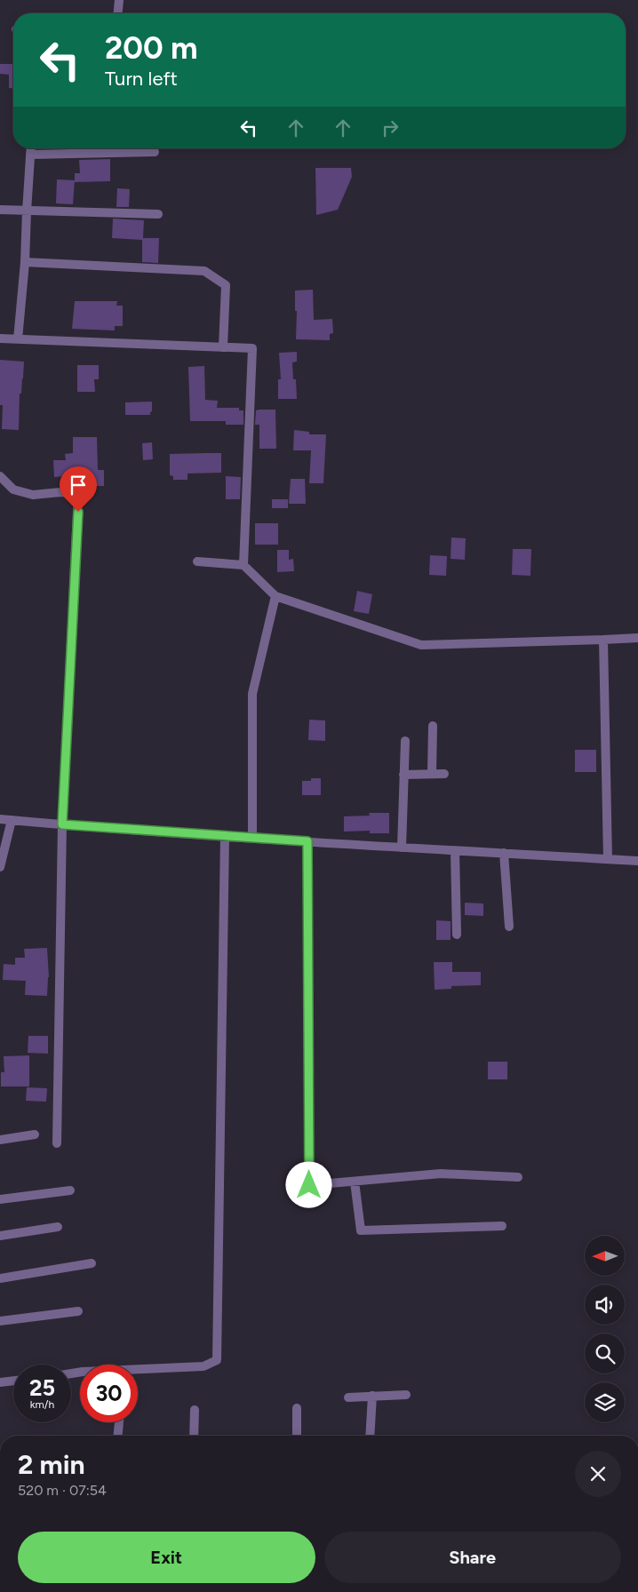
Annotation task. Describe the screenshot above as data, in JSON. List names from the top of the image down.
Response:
{
  "north": "left",
  "page": {
    "turn": ["200 m", "Turn left"],
    "speed": "25 km/h",
    "limit": "30",
    "heading": ["2 min", "520 m · 07:54"],
    "buttons": ["Exit", "Share"]
  }
}
